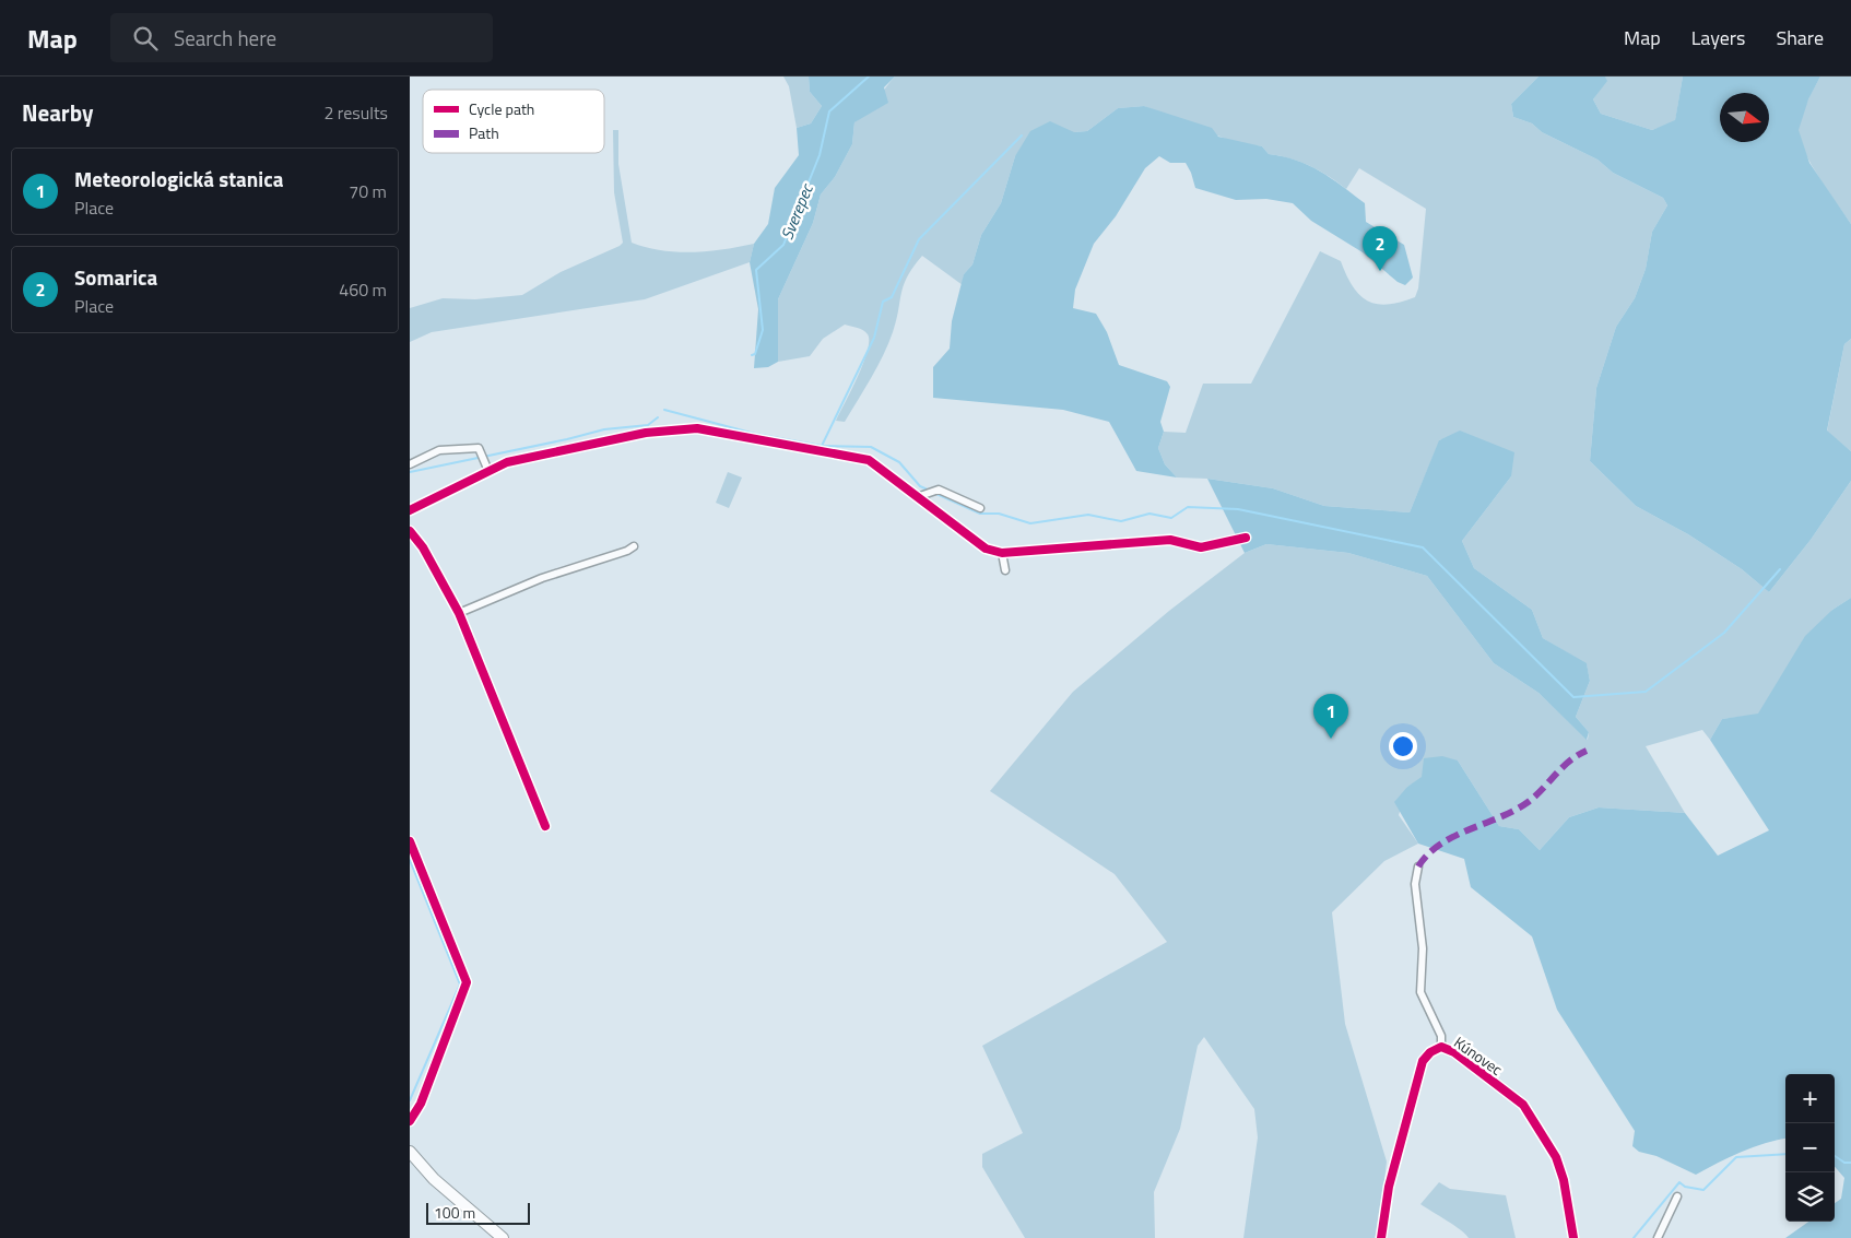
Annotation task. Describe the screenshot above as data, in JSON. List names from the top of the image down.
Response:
{
  "streets": {
    "street": ["Kúnovec"]
  },
  "water": ["Sverepec"],
  "legend": ["Cycle path", "Path"],
  "scale_bar": "100 m",
  "north": "right",
  "page": {
    "header": "Map",
    "search": "Search here",
    "nav": ["Map", "Layers", "Share"],
    "heading": ["Nearby", "2 results"],
    "list": [
      {
        "mark": "1",
        "name": "Meteorologická stanica",
        "note": "Place",
        "value": "70 m"
      },
      {
        "mark": "2",
        "name": "Somarica",
        "note": "Place",
        "value": "460 m"
      }
    ],
    "pins": ["2", "1"],
    "map_buttons": ["+", "−"],
    "scale": "100 m"
  }
}
